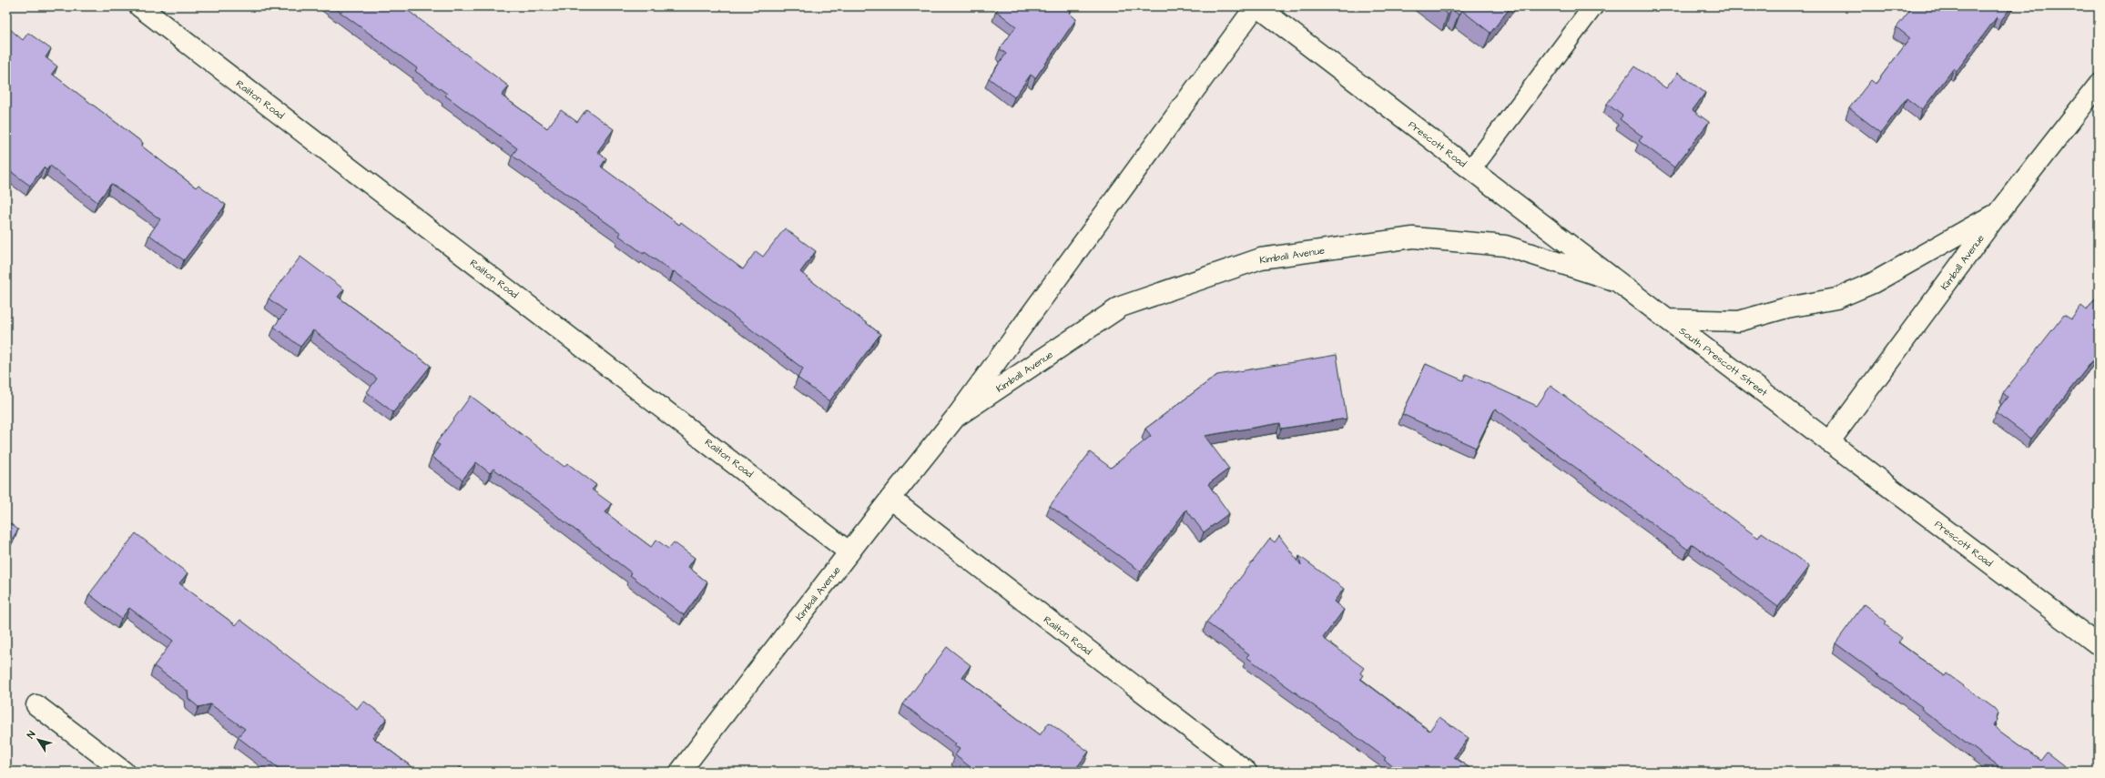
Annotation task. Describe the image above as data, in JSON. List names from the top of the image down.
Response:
{
  "streets": {
    "main road": [
      "Railton Road",
      "Prescott Road",
      "Kimball Avenue",
      "South Prescott Street"
    ]
  },
  "crossings": [
    ["Railton Road", "Kimball Avenue"],
    ["Prescott Road", "Kimball Avenue"],
    ["Prescott Road", "South Prescott Street"],
    ["Kimball Avenue", "South Prescott Street"]
  ],
  "north": "top left"
}
